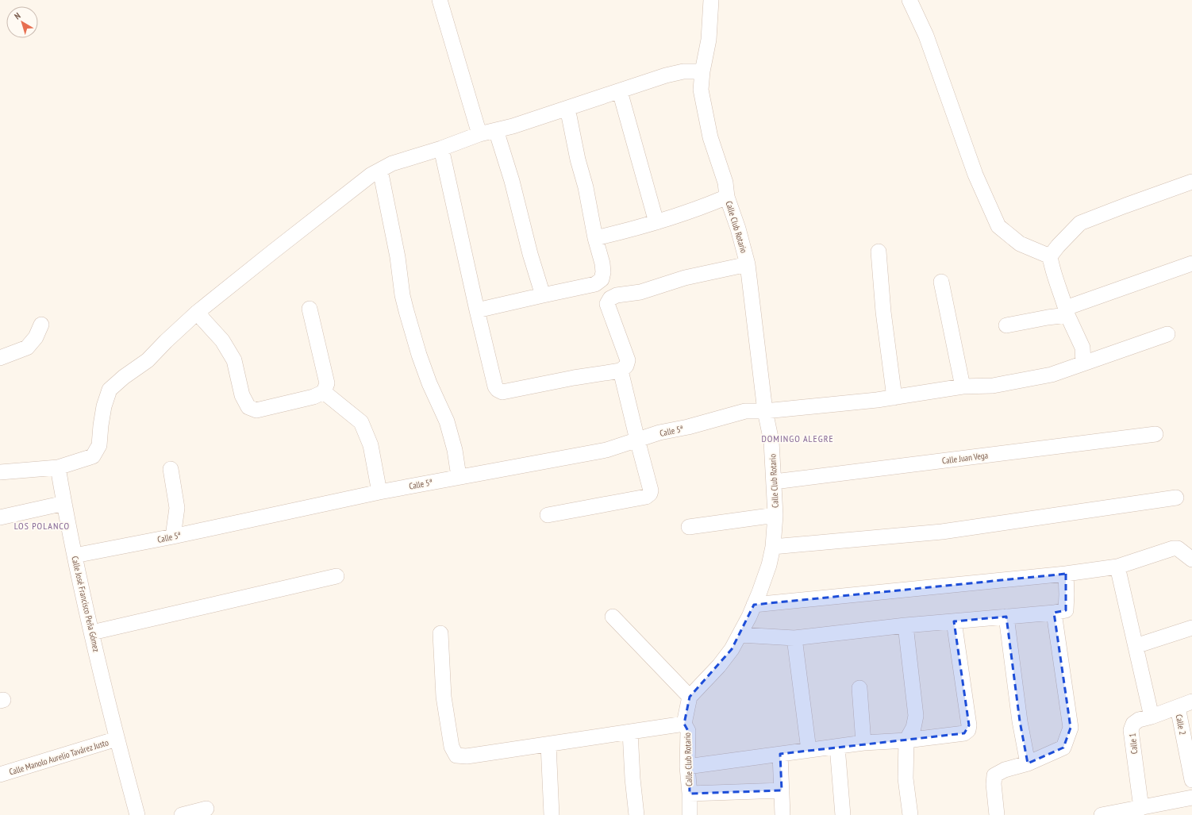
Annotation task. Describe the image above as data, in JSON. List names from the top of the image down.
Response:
{
  "streets": {
    "street": [
      "Calle Club Rotario",
      "Calle 5ª",
      "Calle Juan Vega",
      "Calle José Francisco Peña Gómez",
      "Calle 2",
      "Calle 1",
      "Calle Manolo Aurelio Tavárez Justo"
    ]
  },
  "crossings": [
    ["Calle Club Rotario", "Calle 5ª"],
    ["Calle Club Rotario", "Calle Juan Vega"],
    ["Calle 5ª", "Calle José Francisco Peña Gómez"],
    ["Calle José Francisco Peña Gómez", "Calle Manolo Aurelio Tavárez Justo"],
    ["Calle 2", "Calle 1"]
  ],
  "districts": ["DOMINGO ALEGRE", "LOS POLANCO"],
  "north": "top left"
}
